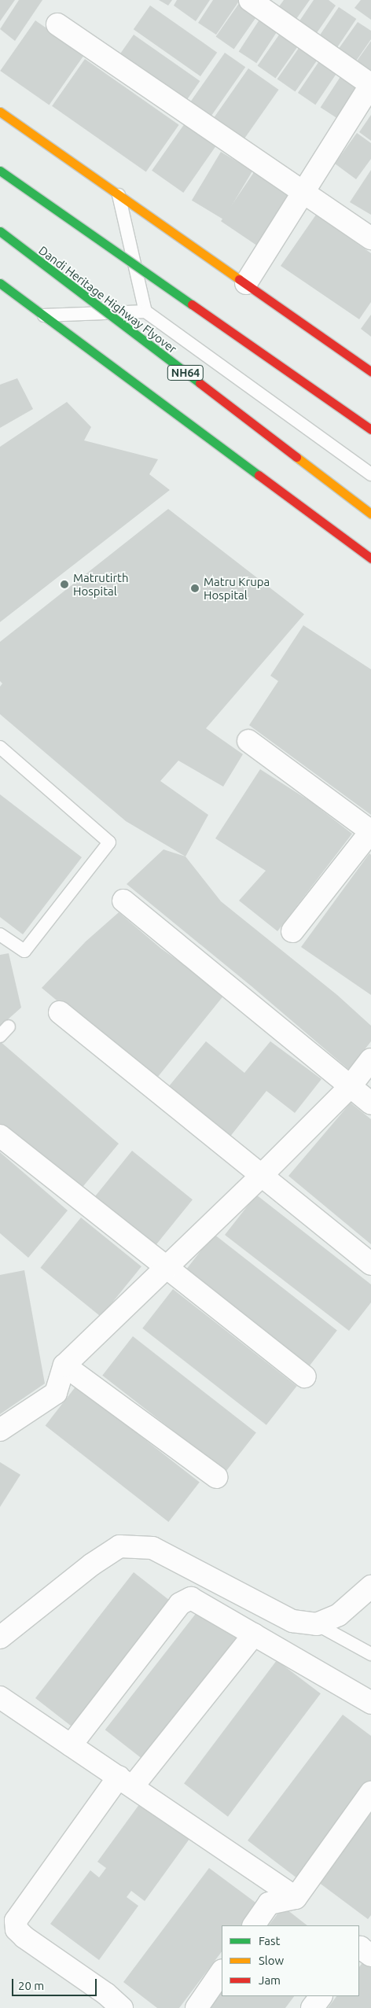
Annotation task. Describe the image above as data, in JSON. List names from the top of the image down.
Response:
{
  "streets": {
    "main road": ["Dandi Heritage Highway Flyover", "NH64"]
  },
  "places": ["Matrutirth Hospital", "Matru Krupa Hospital"],
  "legend": ["Fast", "Slow", "Jam"],
  "scale_bar": "20 m"
}
